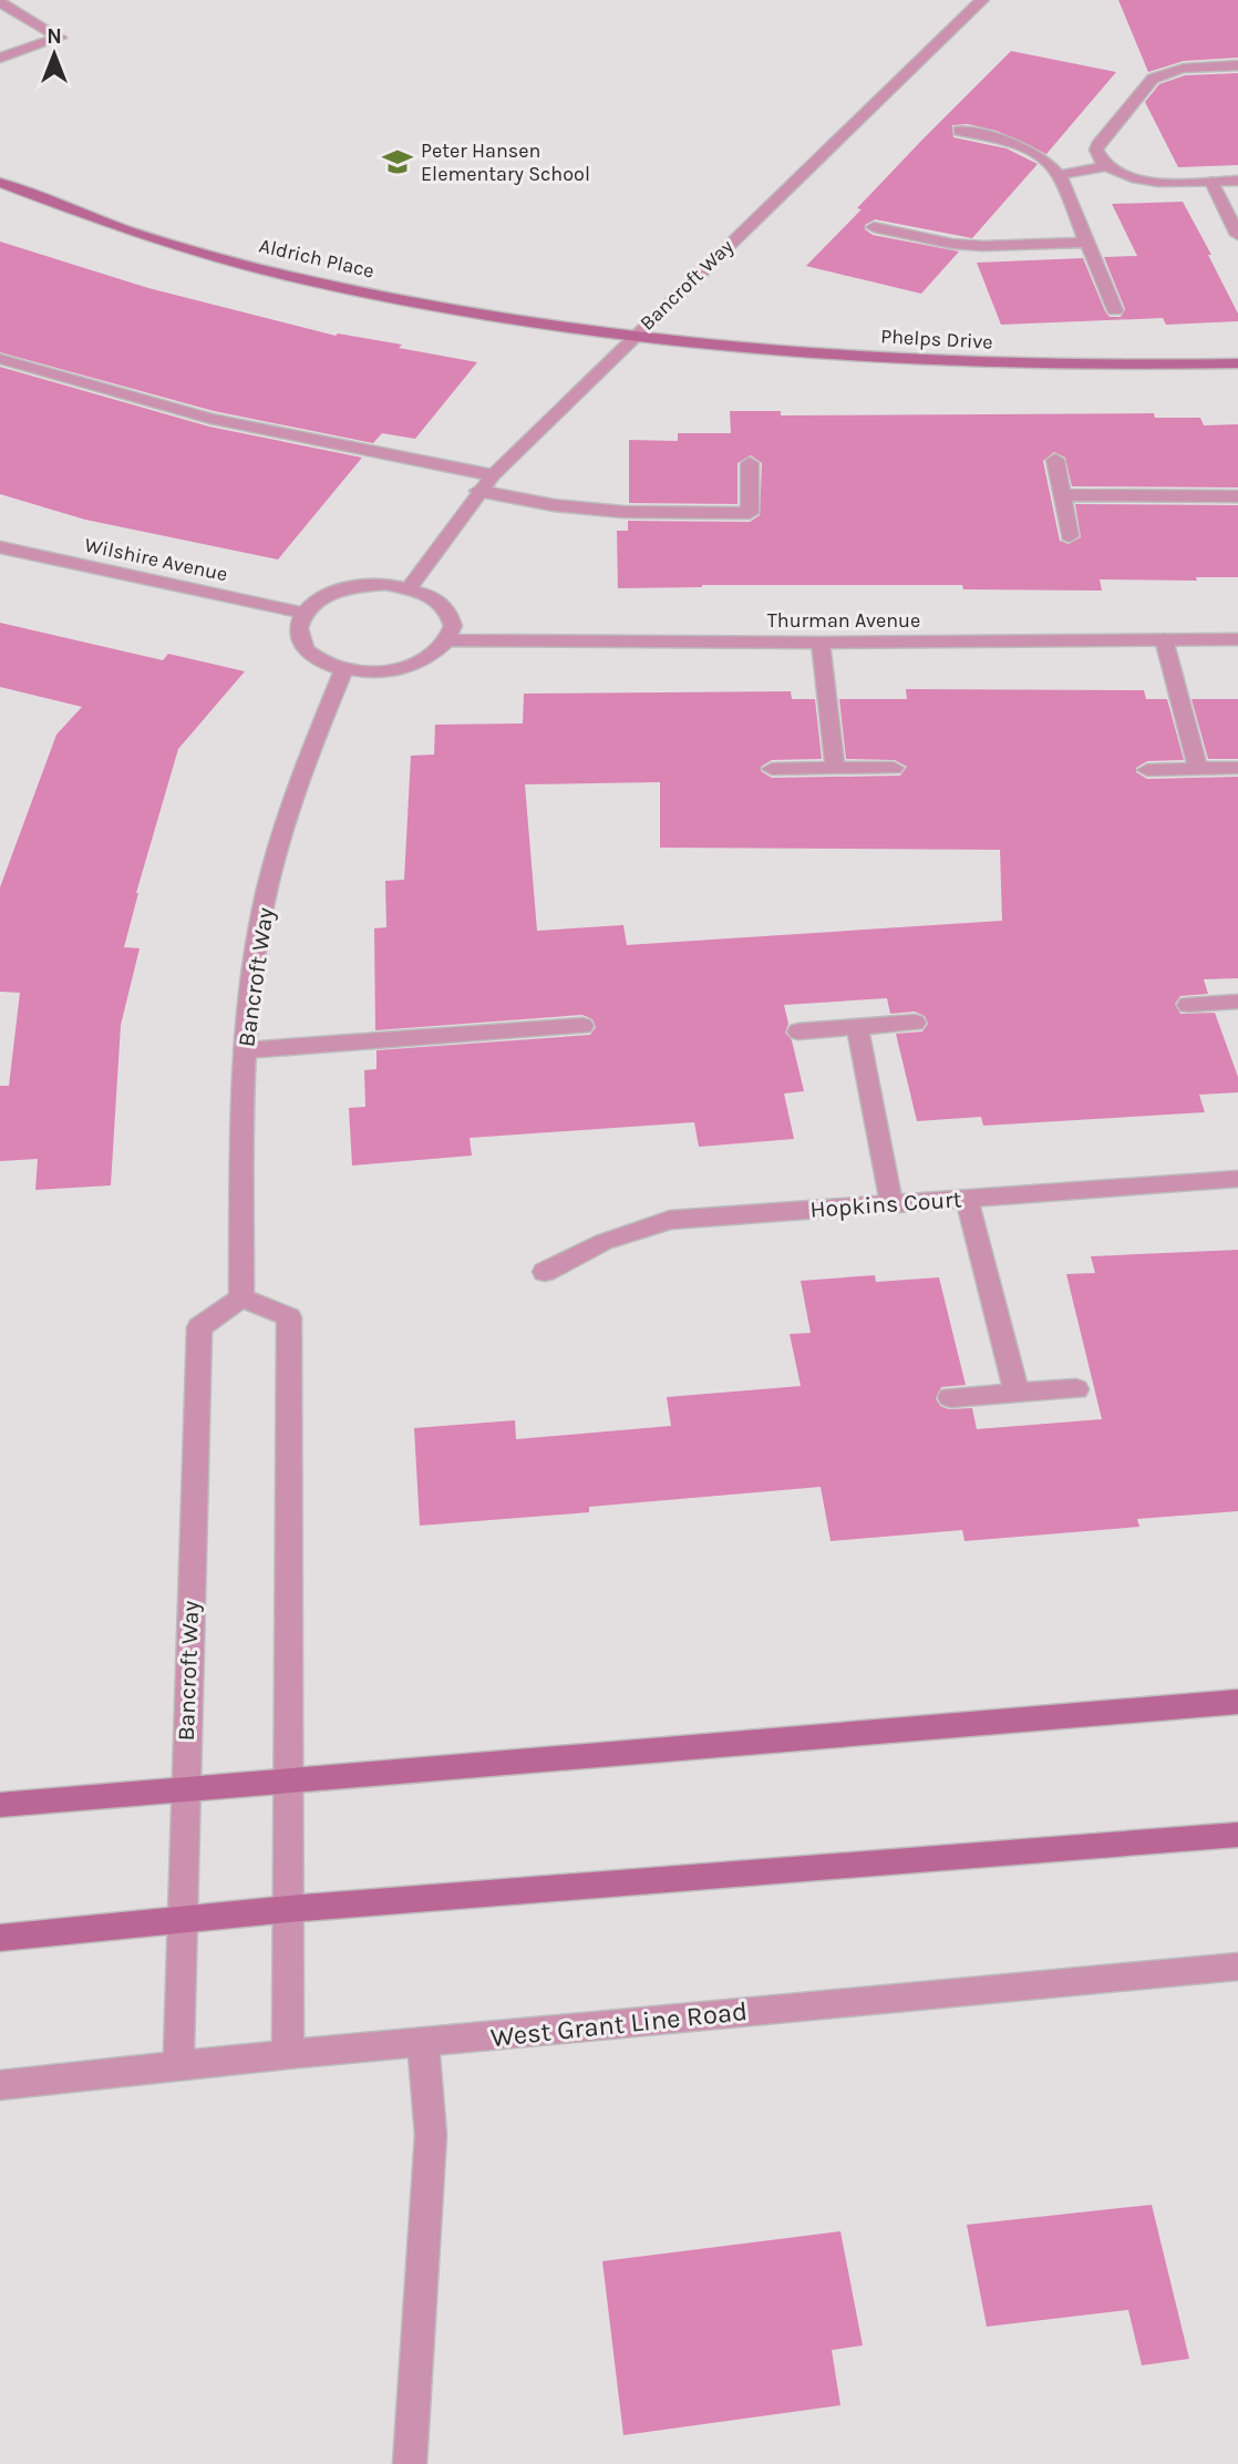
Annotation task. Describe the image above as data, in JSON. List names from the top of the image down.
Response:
{
  "streets": {
    "main road": ["Aldrich Place", "Phelps Drive"],
    "street": [
      "Bancroft Way",
      "Wilshire Avenue",
      "Thurman Avenue",
      "Hopkins Court",
      "West Grant Line Road"
    ]
  },
  "crossings": [
    ["Aldrich Place", "Bancroft Way"],
    ["Aldrich Place", "Phelps Drive"],
    ["Bancroft Way", "Phelps Drive"],
    ["Bancroft Way", "Wilshire Avenue"],
    ["Bancroft Way", "Thurman Avenue"],
    ["Bancroft Way", "West Grant Line Road"],
    ["Wilshire Avenue", "Thurman Avenue"]
  ],
  "places": {
    "school or university": ["Peter Hansen Elementary School"]
  },
  "north": "top"
}
